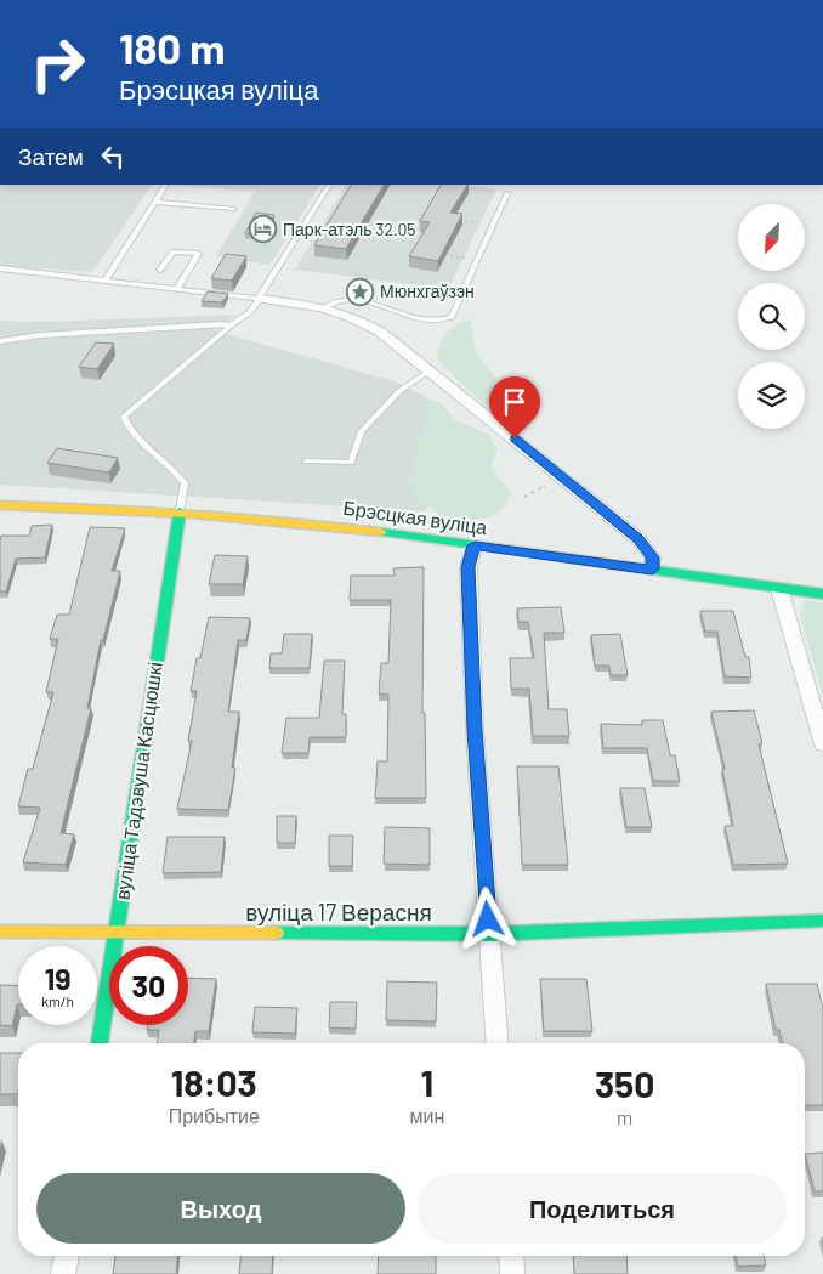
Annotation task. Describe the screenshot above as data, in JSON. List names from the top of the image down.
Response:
{
  "streets": {
    "street": ["Брэсцкая вуліца", "вуліца Тадэвуша Касцюшкі", "вуліца 17 Верасня"]
  },
  "crossings": [
    ["Брэсцкая вуліца", "вуліца Тадэвуша Касцюшкі"],
    ["вуліца Тадэвуша Касцюшкі", "вуліца 17 Верасня"]
  ],
  "places": {
    "hotel": ["Парк-атэль 32.05"],
    "place": ["Мюнхгаўзэн"]
  },
  "north": "bottom left",
  "page": {
    "turn": ["180 m", "Брэсцкая вуліца"],
    "then": "Затем",
    "speed": "19 km/h",
    "limit": "30",
    "eta": [
      "18:03",
      "Прибытие",
      "1",
      "мин",
      "350",
      "m"
    ],
    "buttons": ["Выход", "Поделиться"]
  }
}
